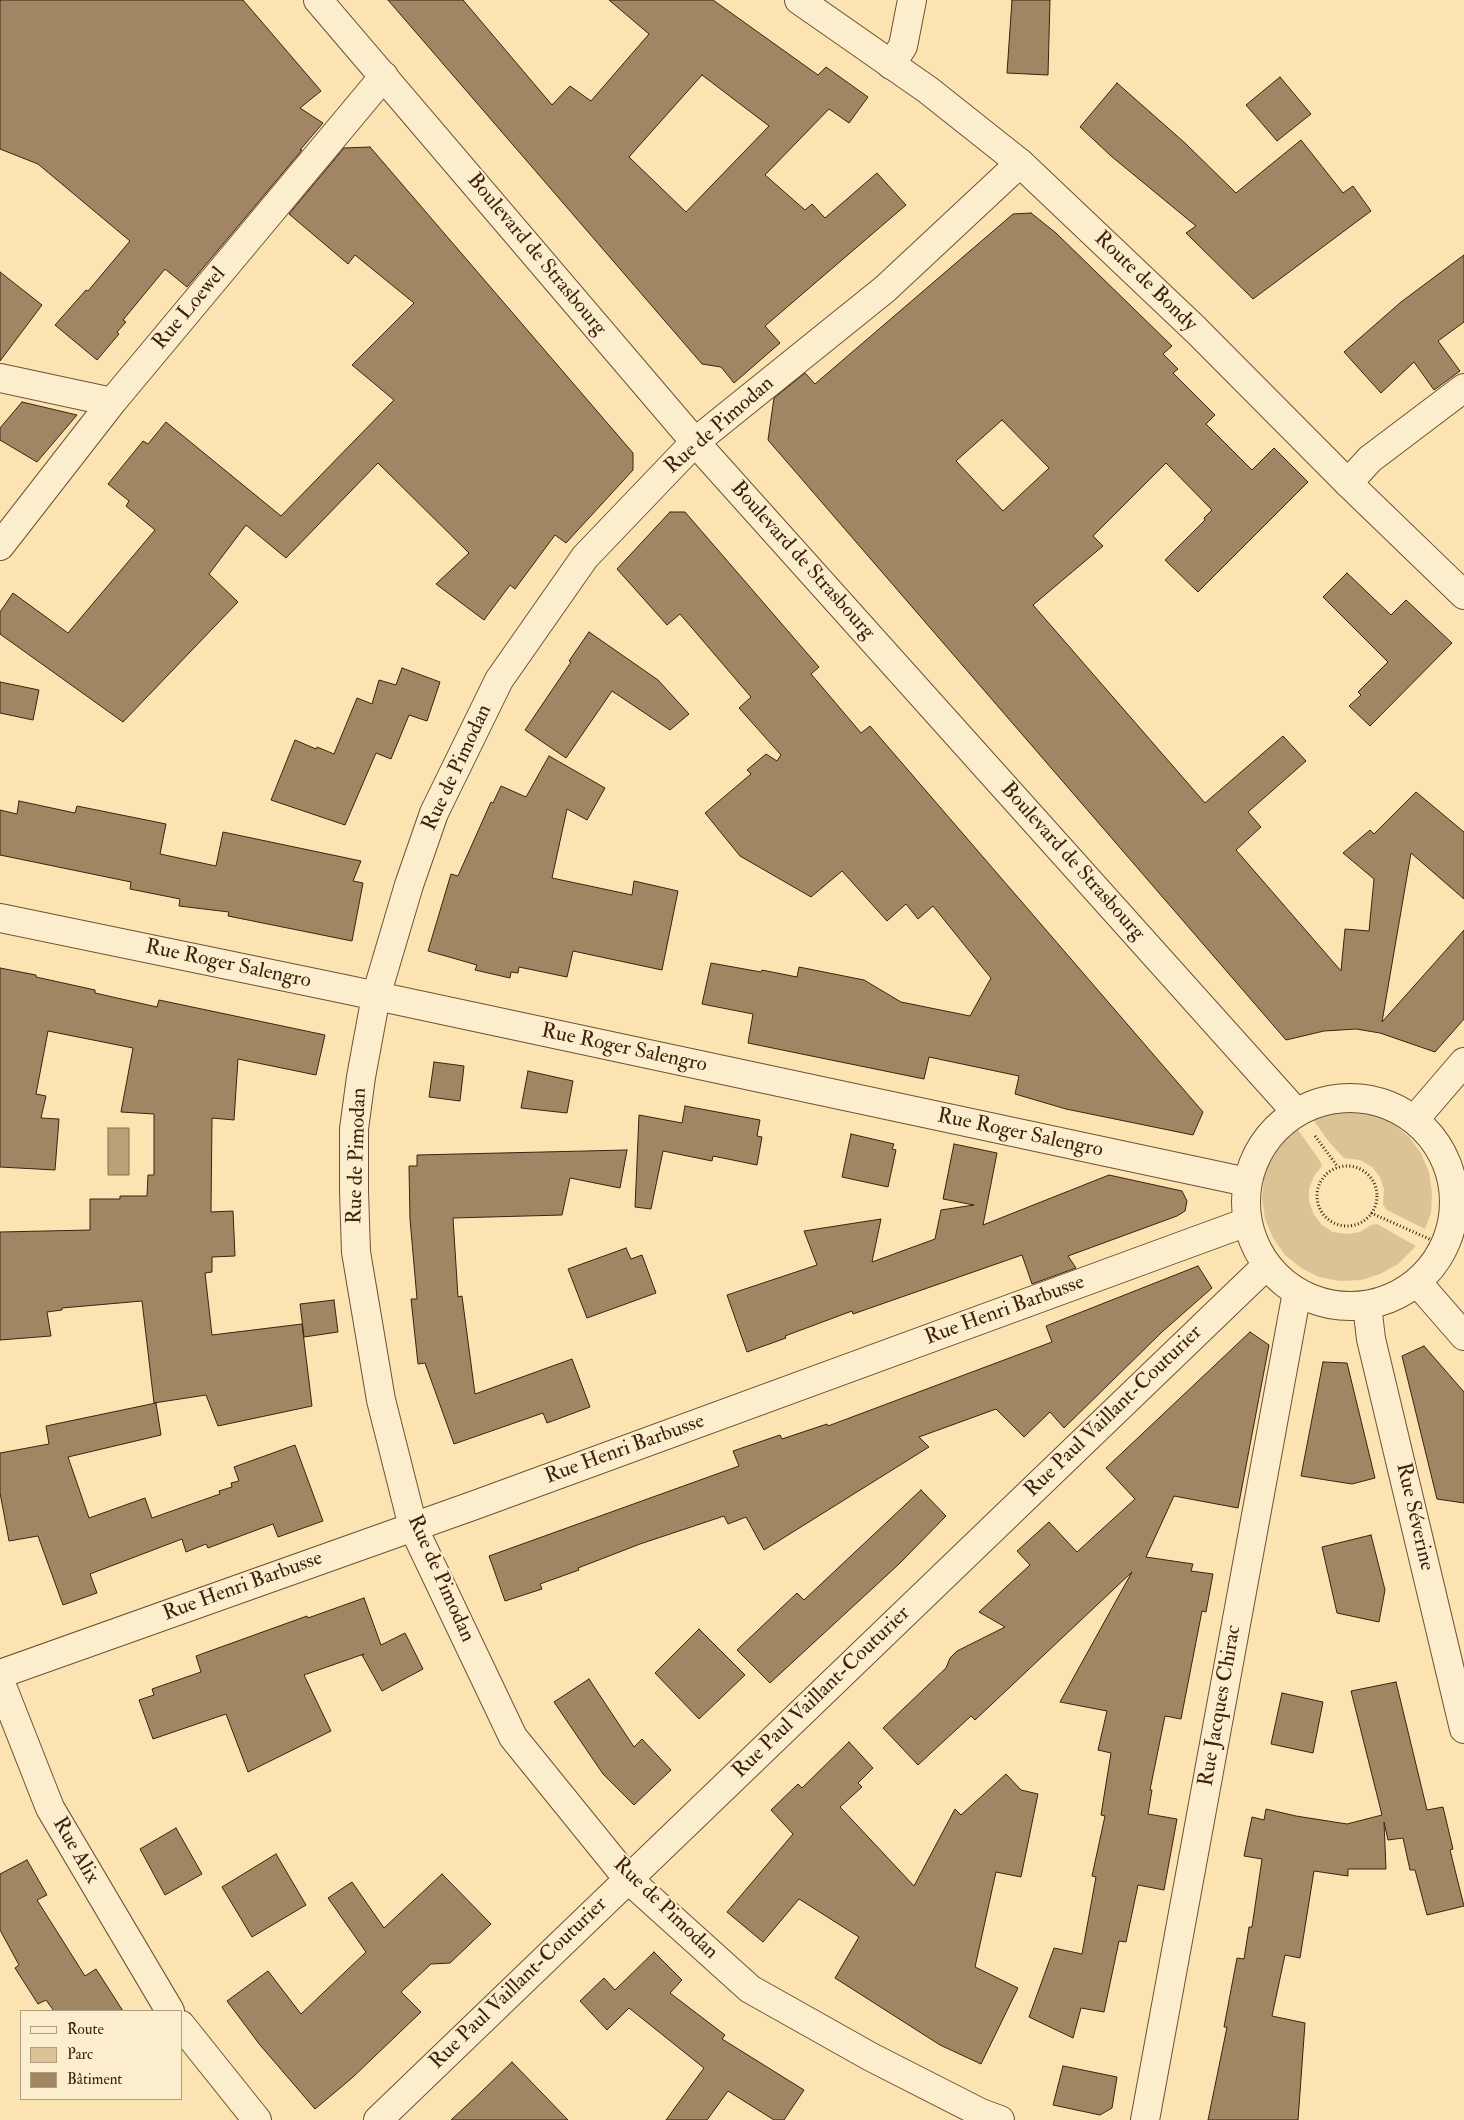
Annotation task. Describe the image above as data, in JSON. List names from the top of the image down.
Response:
{
  "streets": {
    "street": [
      "Boulevard de Strasbourg",
      "Route de Bondy",
      "Rue Loewel",
      "Rue de Pimodan",
      "Rue Roger Salengro",
      "Rue Henri Barbusse",
      "Rue Paul Vaillant-Couturier",
      "Rue Séverine",
      "Rue Jacques Chirac",
      "Rue Alix"
    ]
  },
  "crossings": [
    ["Boulevard de Strasbourg", "Rue Loewel"],
    ["Boulevard de Strasbourg", "Rue de Pimodan"],
    ["Route de Bondy", "Rue de Pimodan"],
    ["Rue de Pimodan", "Rue Roger Salengro"],
    ["Rue de Pimodan", "Rue Henri Barbusse"],
    ["Rue de Pimodan", "Rue Paul Vaillant-Couturier"]
  ],
  "legend": ["Route", "Parc", "Bâtiment"]
}
